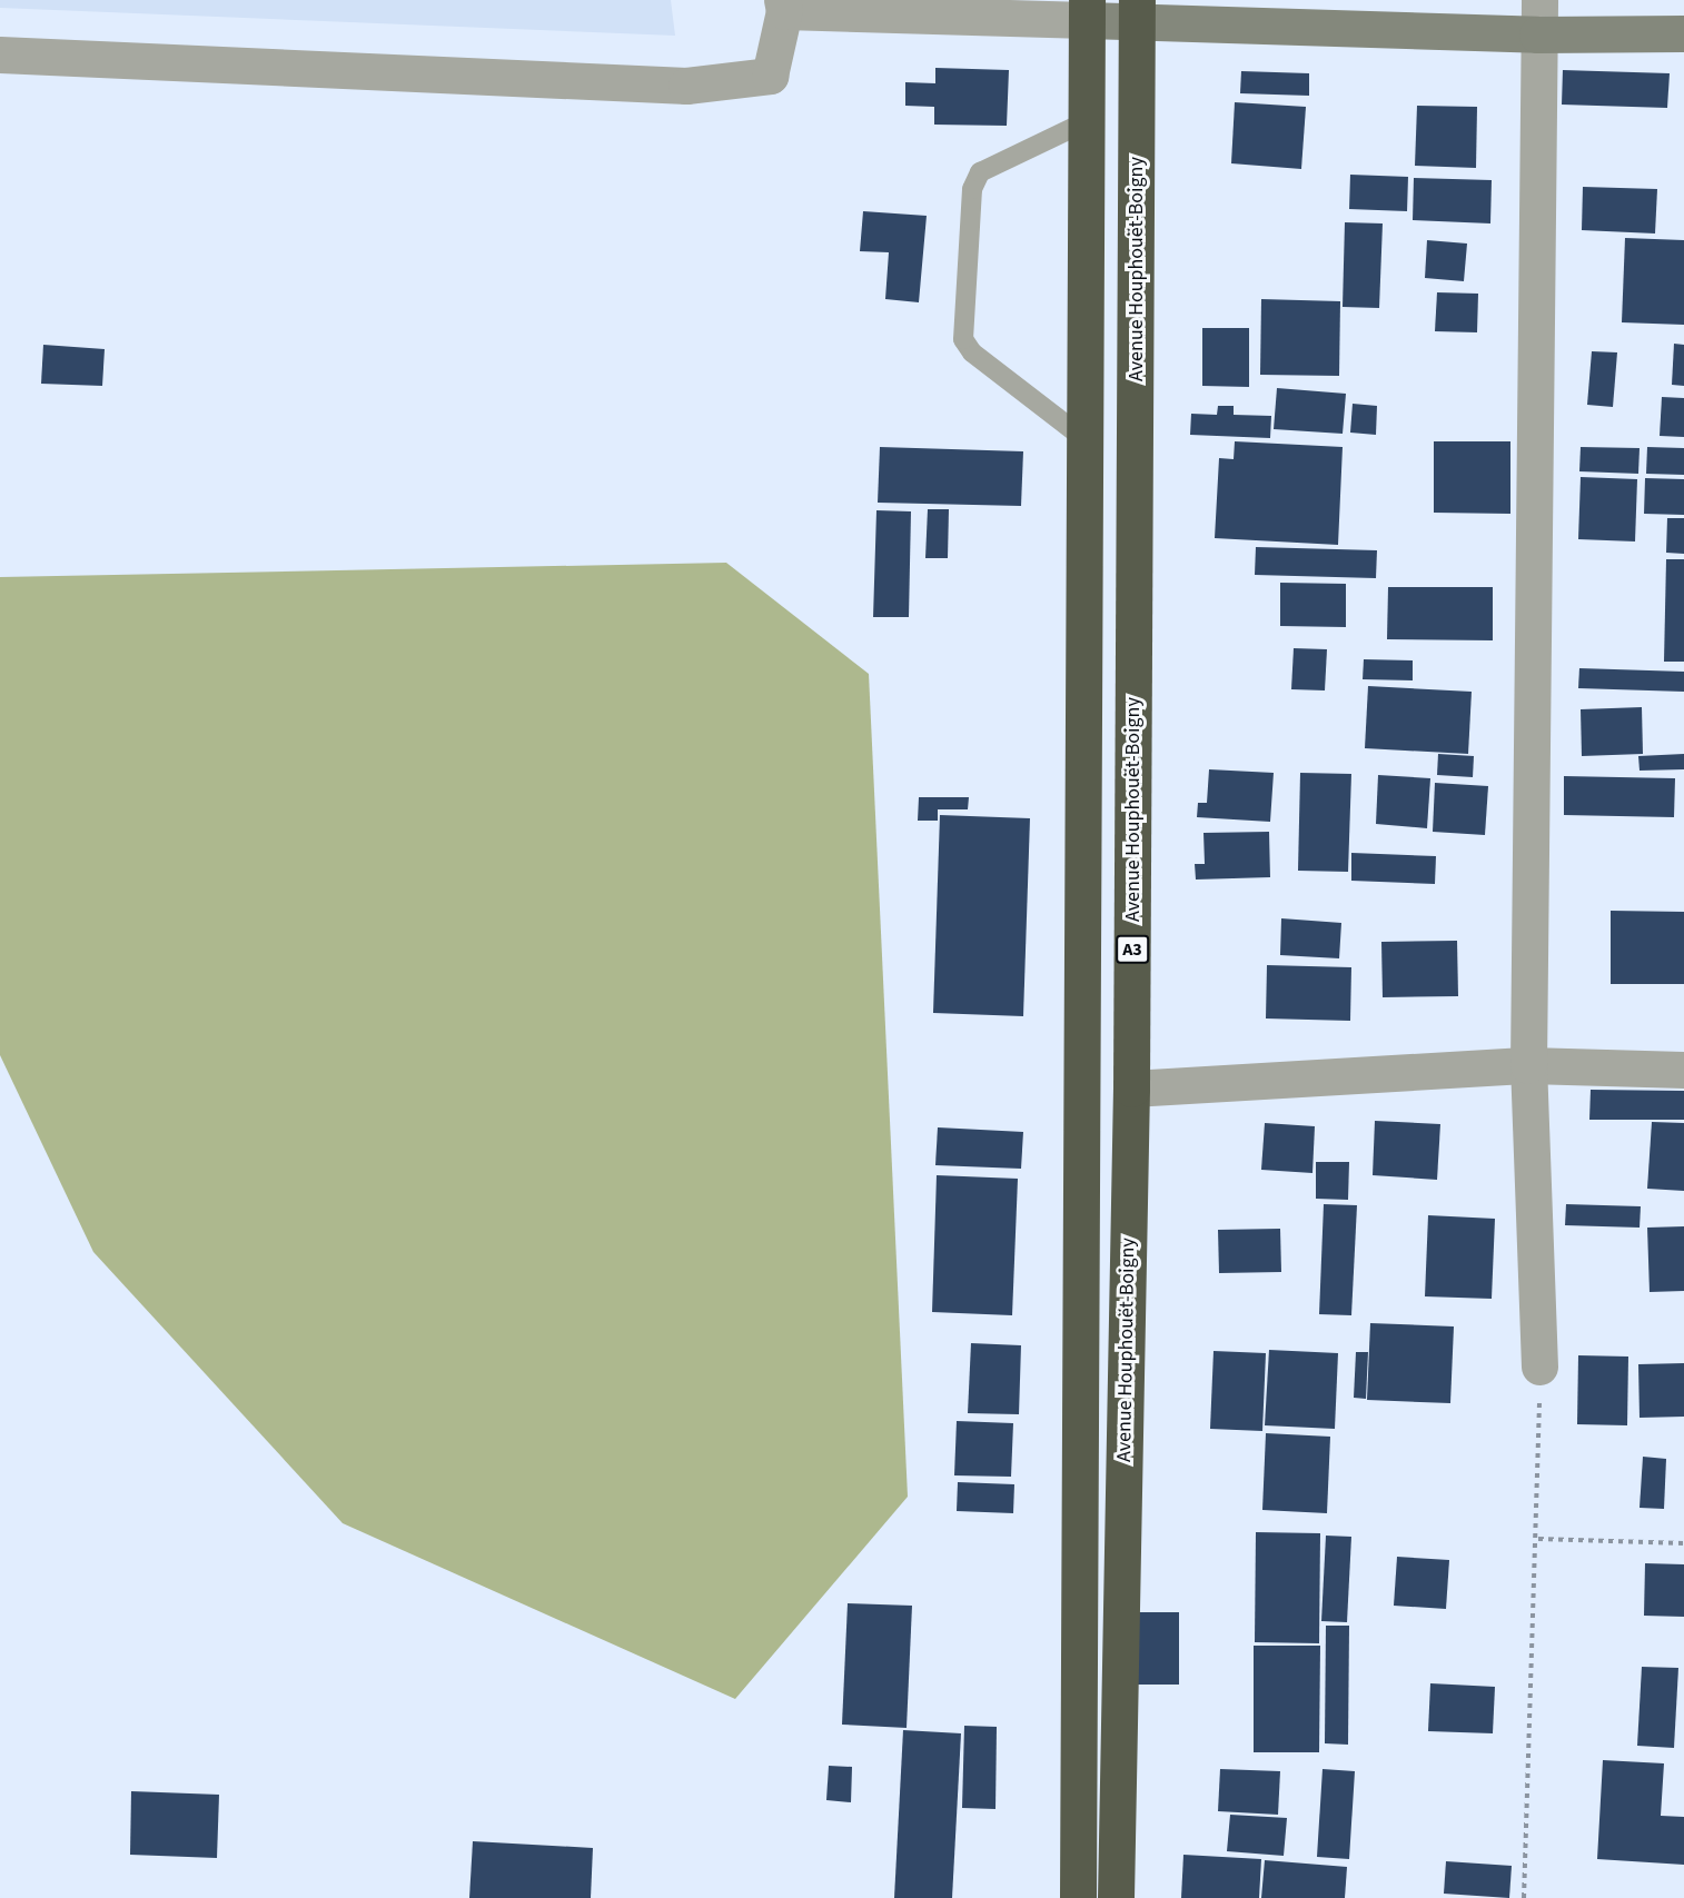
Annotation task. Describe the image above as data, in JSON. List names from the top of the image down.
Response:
{
  "streets": {
    "highway": ["Avenue Houphouët-Boigny", "A3"]
  }
}
